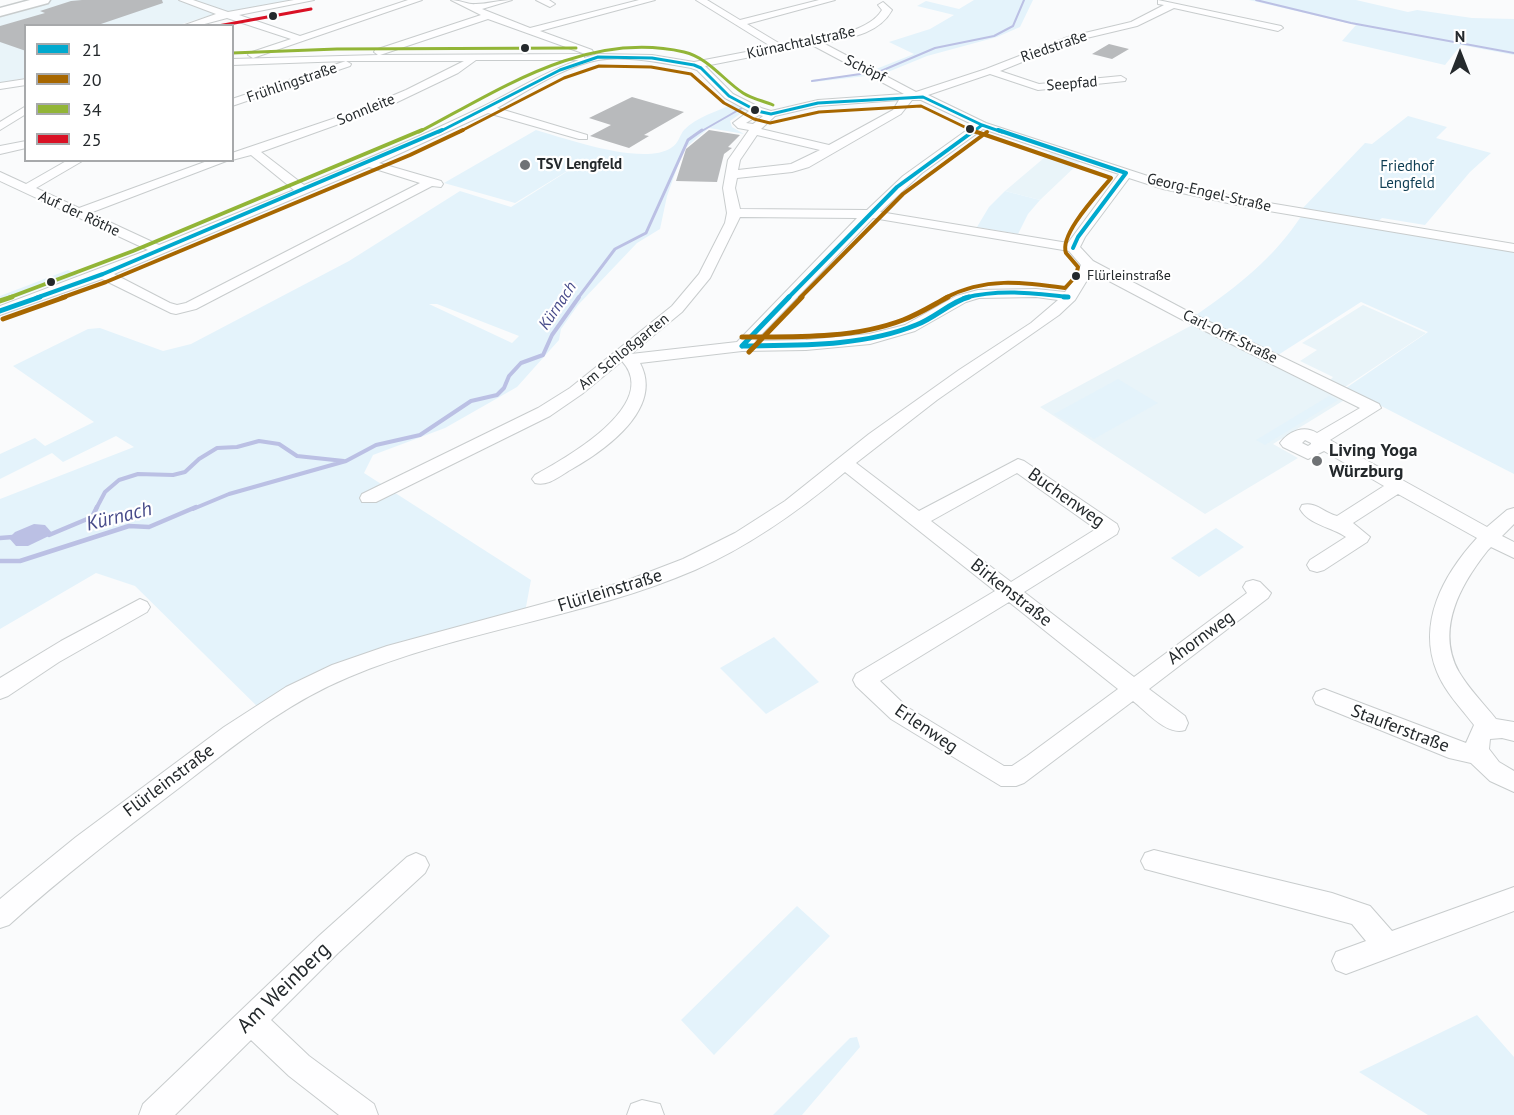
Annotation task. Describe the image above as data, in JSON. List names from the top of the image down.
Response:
{
  "streets": {
    "street": [
      "Kürnachtalstraße",
      "Riedstraße",
      "Schöpf",
      "Frühlingstraße",
      "Seepfad",
      "Sonnleite",
      "Georg-Engel-Straße",
      "Auf der Röthe",
      "Carl-Orff-Straße",
      "Am Schloßgarten",
      "Buchenweg",
      "Flürleinstraße",
      "Birkenstraße",
      "Ahornweg",
      "Erlenweg",
      "Stauferstraße",
      "Am Weinberg"
    ]
  },
  "crossings": [
    ["Kürnachtalstraße", "Schöpf"],
    ["Riedstraße", "Schöpf"],
    ["Riedstraße", "Seepfad"],
    ["Riedstraße", "Georg-Engel-Straße"],
    ["Schöpf", "Georg-Engel-Straße"],
    ["Carl-Orff-Straße", "Flürleinstraße"],
    ["Buchenweg", "Birkenstraße"],
    ["Buchenweg", "Erlenweg"],
    ["Flürleinstraße", "Birkenstraße"],
    ["Birkenstraße", "Ahornweg"],
    ["Birkenstraße", "Erlenweg"],
    ["Ahornweg", "Erlenweg"]
  ],
  "water": ["Kürnach"],
  "parks": ["Friedhof Lengfeld"],
  "places": ["TSV Lengfeld", "Flürleinstraße", "Living Yoga Würzburg"],
  "lines": [
    "transit line 25",
    "transit line 34",
    "transit line 21",
    "transit line 20"
  ],
  "legend": [
    "21",
    "20",
    "34",
    "25"
  ],
  "north": "top"
}
